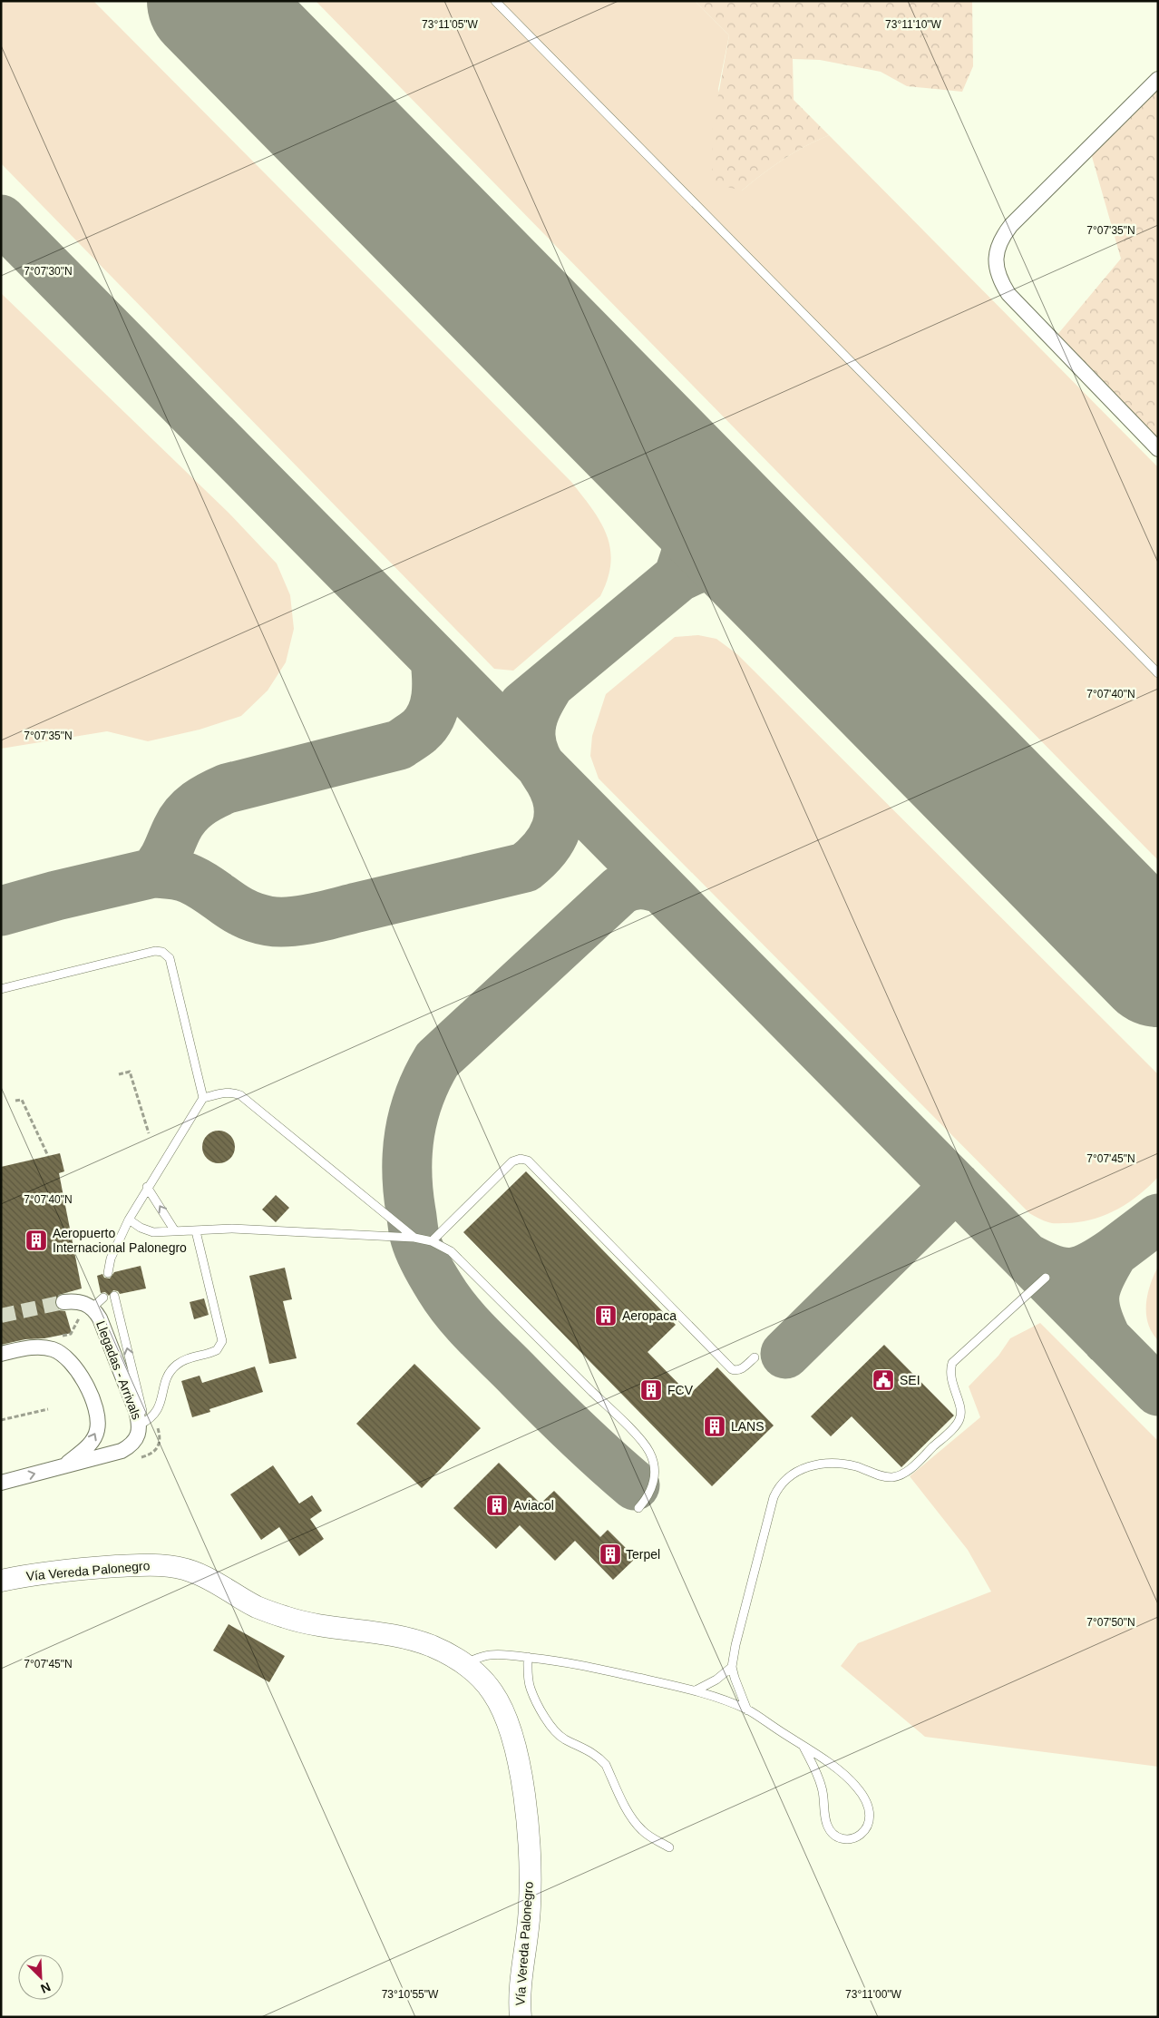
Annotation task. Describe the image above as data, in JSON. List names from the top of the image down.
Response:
{
  "streets": {
    "street": ["Llegadas - Arrivals", "Vía Vereda Palonegro"]
  },
  "places": {
    "building": [
      "Aeropuerto Internacional Palonegro",
      "Aeropaca",
      "FCV",
      "LANS",
      "Aviacol",
      "Terpel"
    ],
    "public building": ["SEI"]
  },
  "north": "bottom right",
  "coordinates": [
    "73°11'05\"W",
    "73°11'10\"W",
    "7°07'35\"N",
    "7°07'30\"N",
    "7°07'40\"N",
    "7°07'45\"N",
    "7°07'50\"N",
    "73°10'55\"W",
    "73°11'00\"W"
  ]
}
